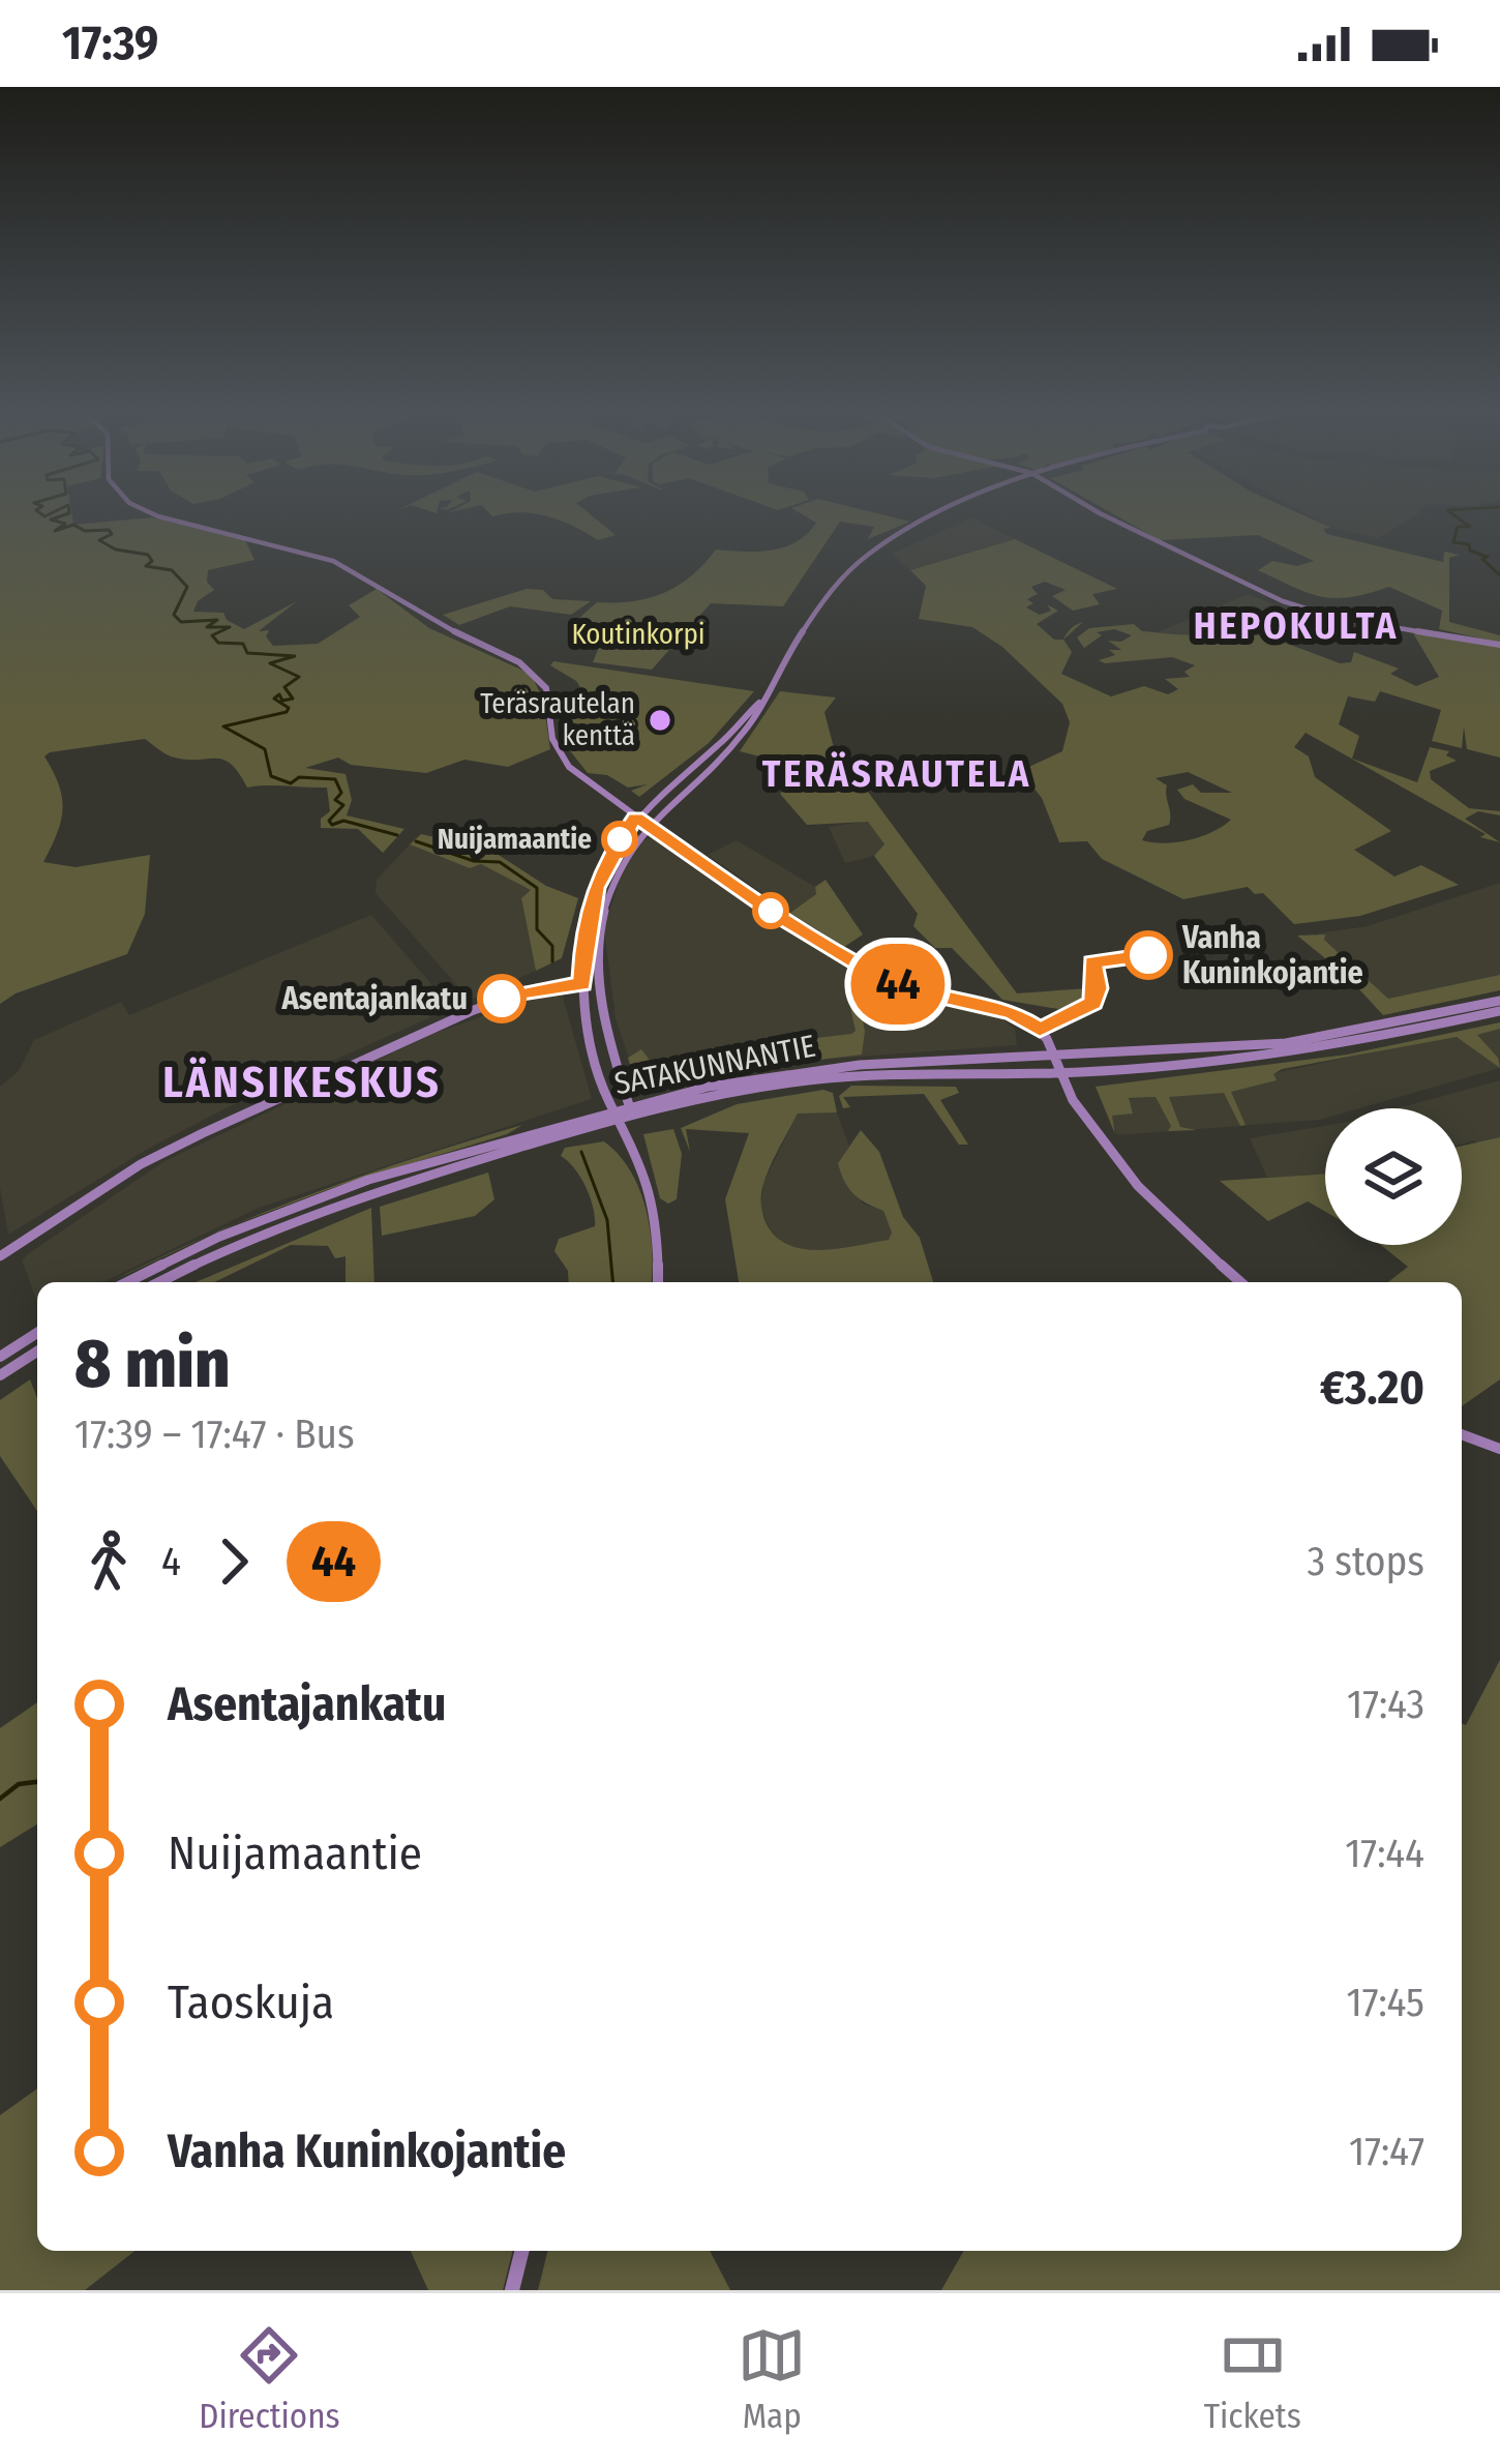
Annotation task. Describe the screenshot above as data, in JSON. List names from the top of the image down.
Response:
{
  "streets": {
    "main road": ["SATAKUNNANTIE"]
  },
  "districts": ["HEPOKULTA", "TERÄSRAUTELA", "LÄNSIKESKUS"],
  "parks": ["Koutinkorpi"],
  "places": [
    "Teräsrautelan kenttä",
    "Nuijamaantie",
    "Vanha Kuninkojantie",
    "Asentajankatu"
  ],
  "lines": ["bus line 44"],
  "page": {
    "status": "17:39",
    "on_map": "44",
    "heading": ["8 min", "17:39 – 17:47 · Bus", "€3.20"],
    "legs": ["4", "44", "3 stops"],
    "list": [
      {
        "name": "Asentajankatu",
        "value": "17:43"
      },
      {
        "name": "Nuijamaantie",
        "value": "17:44"
      },
      {
        "name": "Taoskuja",
        "value": "17:45"
      },
      {
        "name": "Vanha Kuninkojantie",
        "value": "17:47"
      }
    ],
    "tabs": ["Directions", "Map", "Tickets"]
  }
}
